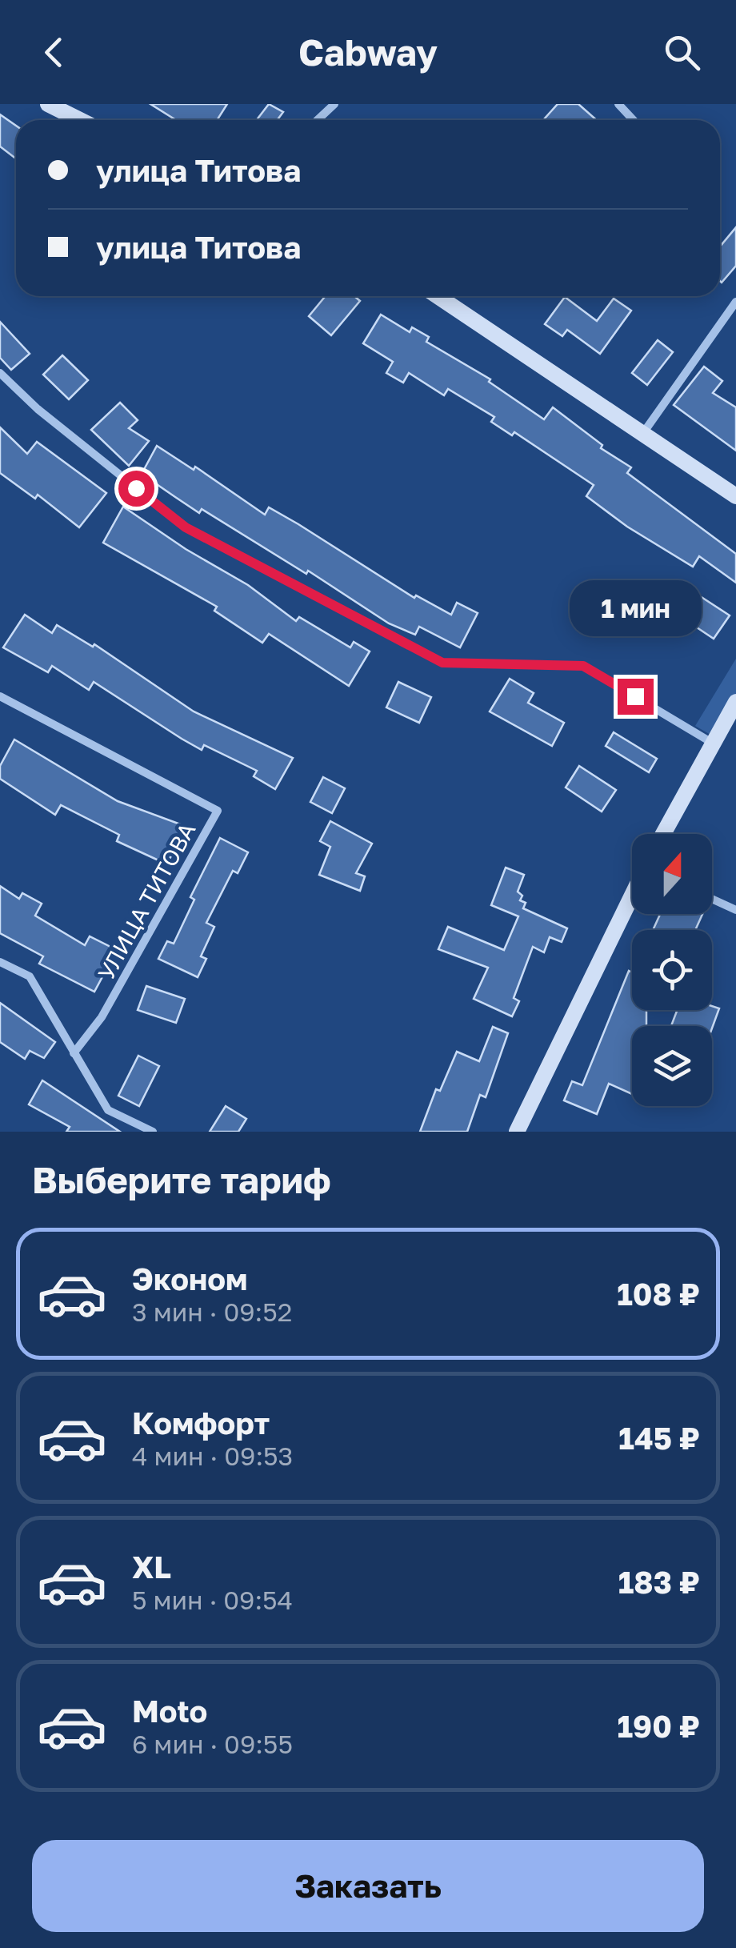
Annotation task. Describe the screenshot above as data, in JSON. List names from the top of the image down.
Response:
{
  "streets": {
    "street": ["УЛИЦА ТИТОВА"]
  },
  "north": "top",
  "page": {
    "header": "Cabway",
    "banner": ["улица Титова", "улица Титова"],
    "bubble": "1 мин",
    "heading": "Выберите тариф",
    "list": [
      {
        "name": "Эконом",
        "note": "3 мин · 09:52",
        "value": "108 ₽"
      },
      {
        "name": "Комфорт",
        "note": "4 мин · 09:53",
        "value": "145 ₽"
      },
      {
        "name": "XL",
        "note": "5 мин · 09:54",
        "value": "183 ₽"
      },
      {
        "name": "Moto",
        "note": "6 мин · 09:55",
        "value": "190 ₽"
      }
    ],
    "buttons": "Заказать"
  }
}
